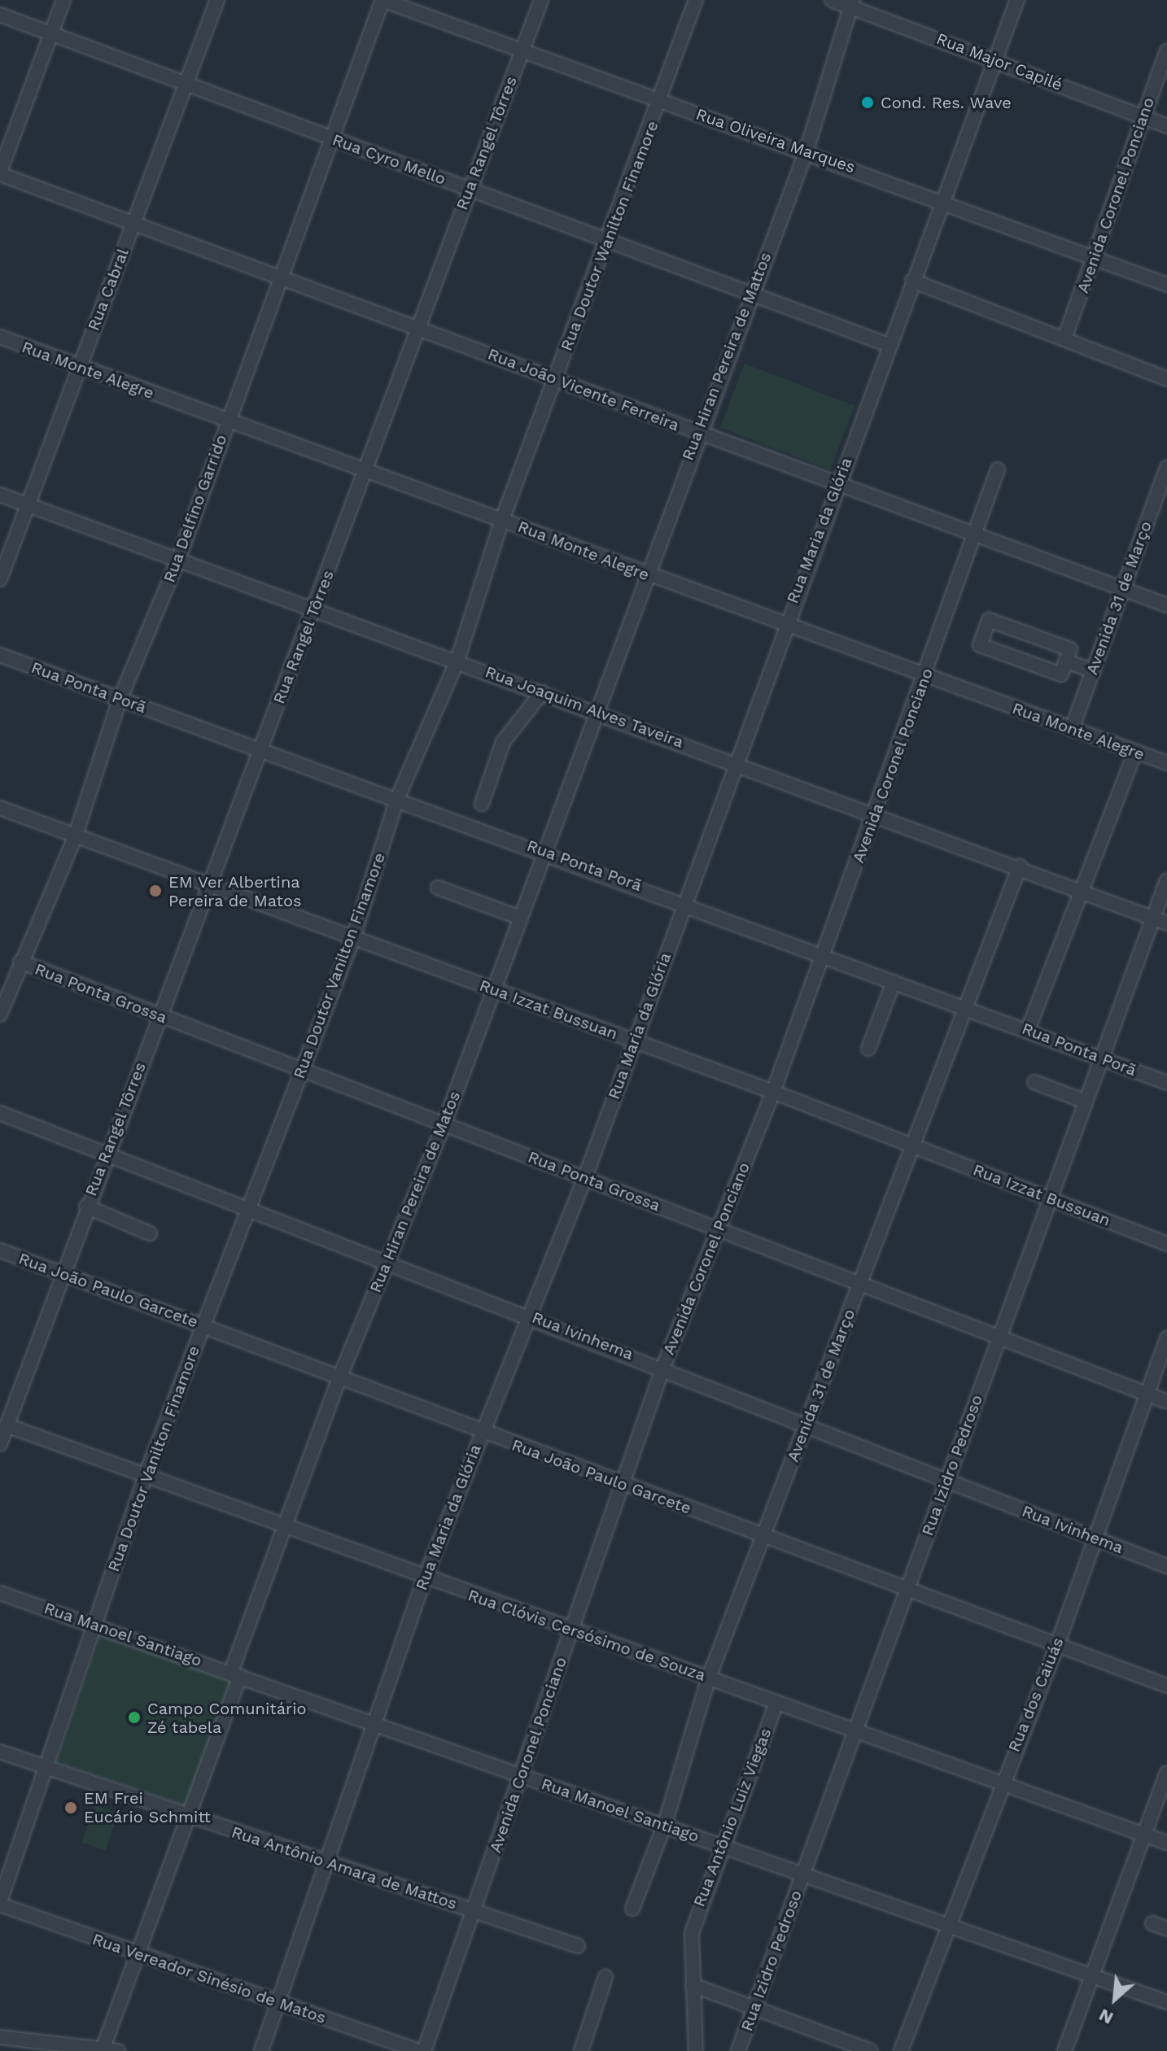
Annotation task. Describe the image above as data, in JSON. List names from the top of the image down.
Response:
{
  "streets": {
    "street": [
      "Rua Major Capilé",
      "Rua Oliveira Marques",
      "Rua Rangel Tôrres",
      "Rua Cyro Mello",
      "Avenida Coronel Ponciano",
      "Rua Doutor Wanilton Finamore",
      "Rua Cabral",
      "Rua Hiran Pereira de Mattos",
      "Rua Monte Alegre",
      "Rua João Vicente Ferreira",
      "Rua Delfino Garrido",
      "Rua Maria da Glória",
      "Avenida 31 de Março",
      "Rua Ponta Porã",
      "Rua Joaquim Alves Taveira",
      "Rua Doutor Vanilton Finamore",
      "Rua Ponta Grossa",
      "Rua Izzat Bussuan",
      "Rua Hiran Pereira de Matos",
      "Rua João Paulo Garcete",
      "Rua Ivinhema",
      "Rua Izidro Pedroso",
      "Rua Manoel Santiago",
      "Rua Clóvis Cersósimo de Souza",
      "Rua dos Caiuás",
      "Rua Antônio Luiz Viegas",
      "Rua Antônio Amara de Mattos",
      "Rua Vereador Sinésio de Matos"
    ]
  },
  "crossings": [
    ["Rua Major Capilé", "Avenida Coronel Ponciano"],
    ["Rua Major Capilé", "Rua Hiran Pereira de Mattos"],
    ["Rua Major Capilé", "Rua Maria da Glória"],
    ["Rua Oliveira Marques", "Rua Rangel Tôrres"],
    ["Rua Oliveira Marques", "Avenida Coronel Ponciano"],
    ["Rua Oliveira Marques", "Rua Doutor Wanilton Finamore"],
    ["Rua Oliveira Marques", "Rua Hiran Pereira de Mattos"],
    ["Rua Oliveira Marques", "Rua Delfino Garrido"],
    ["Rua Oliveira Marques", "Rua Maria da Glória"],
    ["Rua Rangel Tôrres", "Rua Cyro Mello"],
    ["Rua Rangel Tôrres", "Rua Monte Alegre"],
    ["Rua Rangel Tôrres", "Rua João Vicente Ferreira"],
    ["Rua Rangel Tôrres", "Rua Ponta Porã"],
    ["Rua Rangel Tôrres", "Rua Joaquim Alves Taveira"],
    ["Rua Rangel Tôrres", "Rua Ponta Grossa"],
    ["Rua Rangel Tôrres", "Rua Izzat Bussuan"],
    ["Rua Rangel Tôrres", "Rua João Paulo Garcete"],
    ["Rua Rangel Tôrres", "Rua Ivinhema"],
    ["Rua Rangel Tôrres", "Rua Clóvis Cersósimo de Souza"],
    ["Rua Cyro Mello", "Rua Doutor Wanilton Finamore"],
    ["Rua Cyro Mello", "Rua Cabral"],
    ["Rua Cyro Mello", "Rua Hiran Pereira de Mattos"],
    ["Rua Cyro Mello", "Rua Delfino Garrido"],
    ["Rua Cyro Mello", "Rua Maria da Glória"],
    ["Avenida Coronel Ponciano", "Rua Monte Alegre"],
    ["Avenida Coronel Ponciano", "Rua João Vicente Ferreira"],
    ["Avenida Coronel Ponciano", "Rua Ponta Porã"],
    ["Avenida Coronel Ponciano", "Rua Joaquim Alves Taveira"],
    ["Avenida Coronel Ponciano", "Rua Ponta Grossa"],
    ["Avenida Coronel Ponciano", "Rua Izzat Bussuan"],
    ["Avenida Coronel Ponciano", "Rua João Paulo Garcete"],
    ["Avenida Coronel Ponciano", "Rua Ivinhema"],
    ["Avenida Coronel Ponciano", "Rua Manoel Santiago"],
    ["Avenida Coronel Ponciano", "Rua Clóvis Cersósimo de Souza"],
    ["Avenida Coronel Ponciano", "Rua Antônio Amara de Mattos"],
    ["Avenida Coronel Ponciano", "Rua Vereador Sinésio de Matos"],
    ["Rua Doutor Wanilton Finamore", "Rua Monte Alegre"],
    ["Rua Doutor Wanilton Finamore", "Rua João Vicente Ferreira"],
    ["Rua Doutor Wanilton Finamore", "Rua Ponta Porã"],
    ["Rua Doutor Wanilton Finamore", "Rua Joaquim Alves Taveira"],
    ["Rua Doutor Wanilton Finamore", "Rua Doutor Vanilton Finamore"],
    ["Rua Cabral", "Rua Monte Alegre"],
    ["Rua Cabral", "Rua João Vicente Ferreira"],
    ["Rua Cabral", "Rua Joaquim Alves Taveira"],
    ["Rua Hiran Pereira de Mattos", "Rua Monte Alegre"],
    ["Rua Hiran Pereira de Mattos", "Rua João Vicente Ferreira"],
    ["Rua Hiran Pereira de Mattos", "Rua Joaquim Alves Taveira"],
    ["Rua Hiran Pereira de Mattos", "Rua Hiran Pereira de Matos"],
    ["Rua Monte Alegre", "Rua Delfino Garrido"],
    ["Rua Monte Alegre", "Rua Maria da Glória"],
    ["Rua Monte Alegre", "Avenida 31 de Março"],
    ["Rua João Vicente Ferreira", "Rua Delfino Garrido"],
    ["Rua João Vicente Ferreira", "Rua Maria da Glória"],
    ["Rua João Vicente Ferreira", "Avenida 31 de Março"],
    ["Rua Delfino Garrido", "Rua Ponta Porã"],
    ["Rua Delfino Garrido", "Rua Joaquim Alves Taveira"],
    ["Rua Delfino Garrido", "Rua Ponta Grossa"],
    ["Rua Delfino Garrido", "Rua Izzat Bussuan"],
    ["Rua Maria da Glória", "Rua Ponta Porã"],
    ["Rua Maria da Glória", "Rua Joaquim Alves Taveira"],
    ["Rua Maria da Glória", "Rua Ponta Grossa"],
    ["Rua Maria da Glória", "Rua Izzat Bussuan"],
    ["Rua Maria da Glória", "Rua João Paulo Garcete"],
    ["Rua Maria da Glória", "Rua Ivinhema"],
    ["Rua Maria da Glória", "Rua Manoel Santiago"],
    ["Rua Maria da Glória", "Rua Clóvis Cersósimo de Souza"],
    ["Rua Maria da Glória", "Rua Antônio Amara de Mattos"],
    ["Rua Maria da Glória", "Rua Vereador Sinésio de Matos"],
    ["Avenida 31 de Março", "Rua Ponta Porã"],
    ["Avenida 31 de Março", "Rua Joaquim Alves Taveira"],
    ["Avenida 31 de Março", "Rua Ponta Grossa"],
    ["Avenida 31 de Março", "Rua Izzat Bussuan"],
    ["Avenida 31 de Março", "Rua João Paulo Garcete"],
    ["Avenida 31 de Março", "Rua Ivinhema"],
    ["Avenida 31 de Março", "Rua Manoel Santiago"],
    ["Avenida 31 de Março", "Rua Clóvis Cersósimo de Souza"],
    ["Rua Ponta Porã", "Rua Doutor Vanilton Finamore"],
    ["Rua Ponta Porã", "Rua Hiran Pereira de Matos"],
    ["Rua Ponta Porã", "Rua Izidro Pedroso"],
    ["Rua Joaquim Alves Taveira", "Rua Hiran Pereira de Matos"],
    ["Rua Joaquim Alves Taveira", "Rua Izidro Pedroso"],
    ["Rua Doutor Vanilton Finamore", "Rua Ponta Grossa"],
    ["Rua Doutor Vanilton Finamore", "Rua Izzat Bussuan"],
    ["Rua Doutor Vanilton Finamore", "Rua João Paulo Garcete"],
    ["Rua Doutor Vanilton Finamore", "Rua Ivinhema"],
    ["Rua Doutor Vanilton Finamore", "Rua Manoel Santiago"],
    ["Rua Doutor Vanilton Finamore", "Rua Clóvis Cersósimo de Souza"],
    ["Rua Doutor Vanilton Finamore", "Rua Antônio Amara de Mattos"],
    ["Rua Doutor Vanilton Finamore", "Rua Vereador Sinésio de Matos"],
    ["Rua Ponta Grossa", "Rua Hiran Pereira de Matos"],
    ["Rua Ponta Grossa", "Rua Izidro Pedroso"],
    ["Rua Ponta Grossa", "Rua dos Caiuás"],
    ["Rua Izzat Bussuan", "Rua Hiran Pereira de Matos"],
    ["Rua Izzat Bussuan", "Rua Izidro Pedroso"],
    ["Rua Hiran Pereira de Matos", "Rua João Paulo Garcete"],
    ["Rua Hiran Pereira de Matos", "Rua Ivinhema"],
    ["Rua Hiran Pereira de Matos", "Rua Manoel Santiago"],
    ["Rua Hiran Pereira de Matos", "Rua Clóvis Cersósimo de Souza"],
    ["Rua Hiran Pereira de Matos", "Rua Antônio Amara de Mattos"],
    ["Rua Hiran Pereira de Matos", "Rua Vereador Sinésio de Matos"],
    ["Rua João Paulo Garcete", "Rua Izidro Pedroso"],
    ["Rua João Paulo Garcete", "Rua dos Caiuás"],
    ["Rua Ivinhema", "Rua Izidro Pedroso"],
    ["Rua Ivinhema", "Rua dos Caiuás"],
    ["Rua Izidro Pedroso", "Rua Manoel Santiago"],
    ["Rua Izidro Pedroso", "Rua Clóvis Cersósimo de Souza"],
    ["Rua Manoel Santiago", "Rua dos Caiuás"],
    ["Rua Manoel Santiago", "Rua Antônio Luiz Viegas"],
    ["Rua Clóvis Cersósimo de Souza", "Rua dos Caiuás"],
    ["Rua Clóvis Cersósimo de Souza", "Rua Antônio Luiz Viegas"]
  ],
  "places": [
    "Cond. Res. Wave",
    "EM Ver Albertina Pereira de Matos",
    "Campo Comunitário Zé tabela",
    "EM Frei Eucário Schmitt"
  ],
  "north": "bottom left"
}
